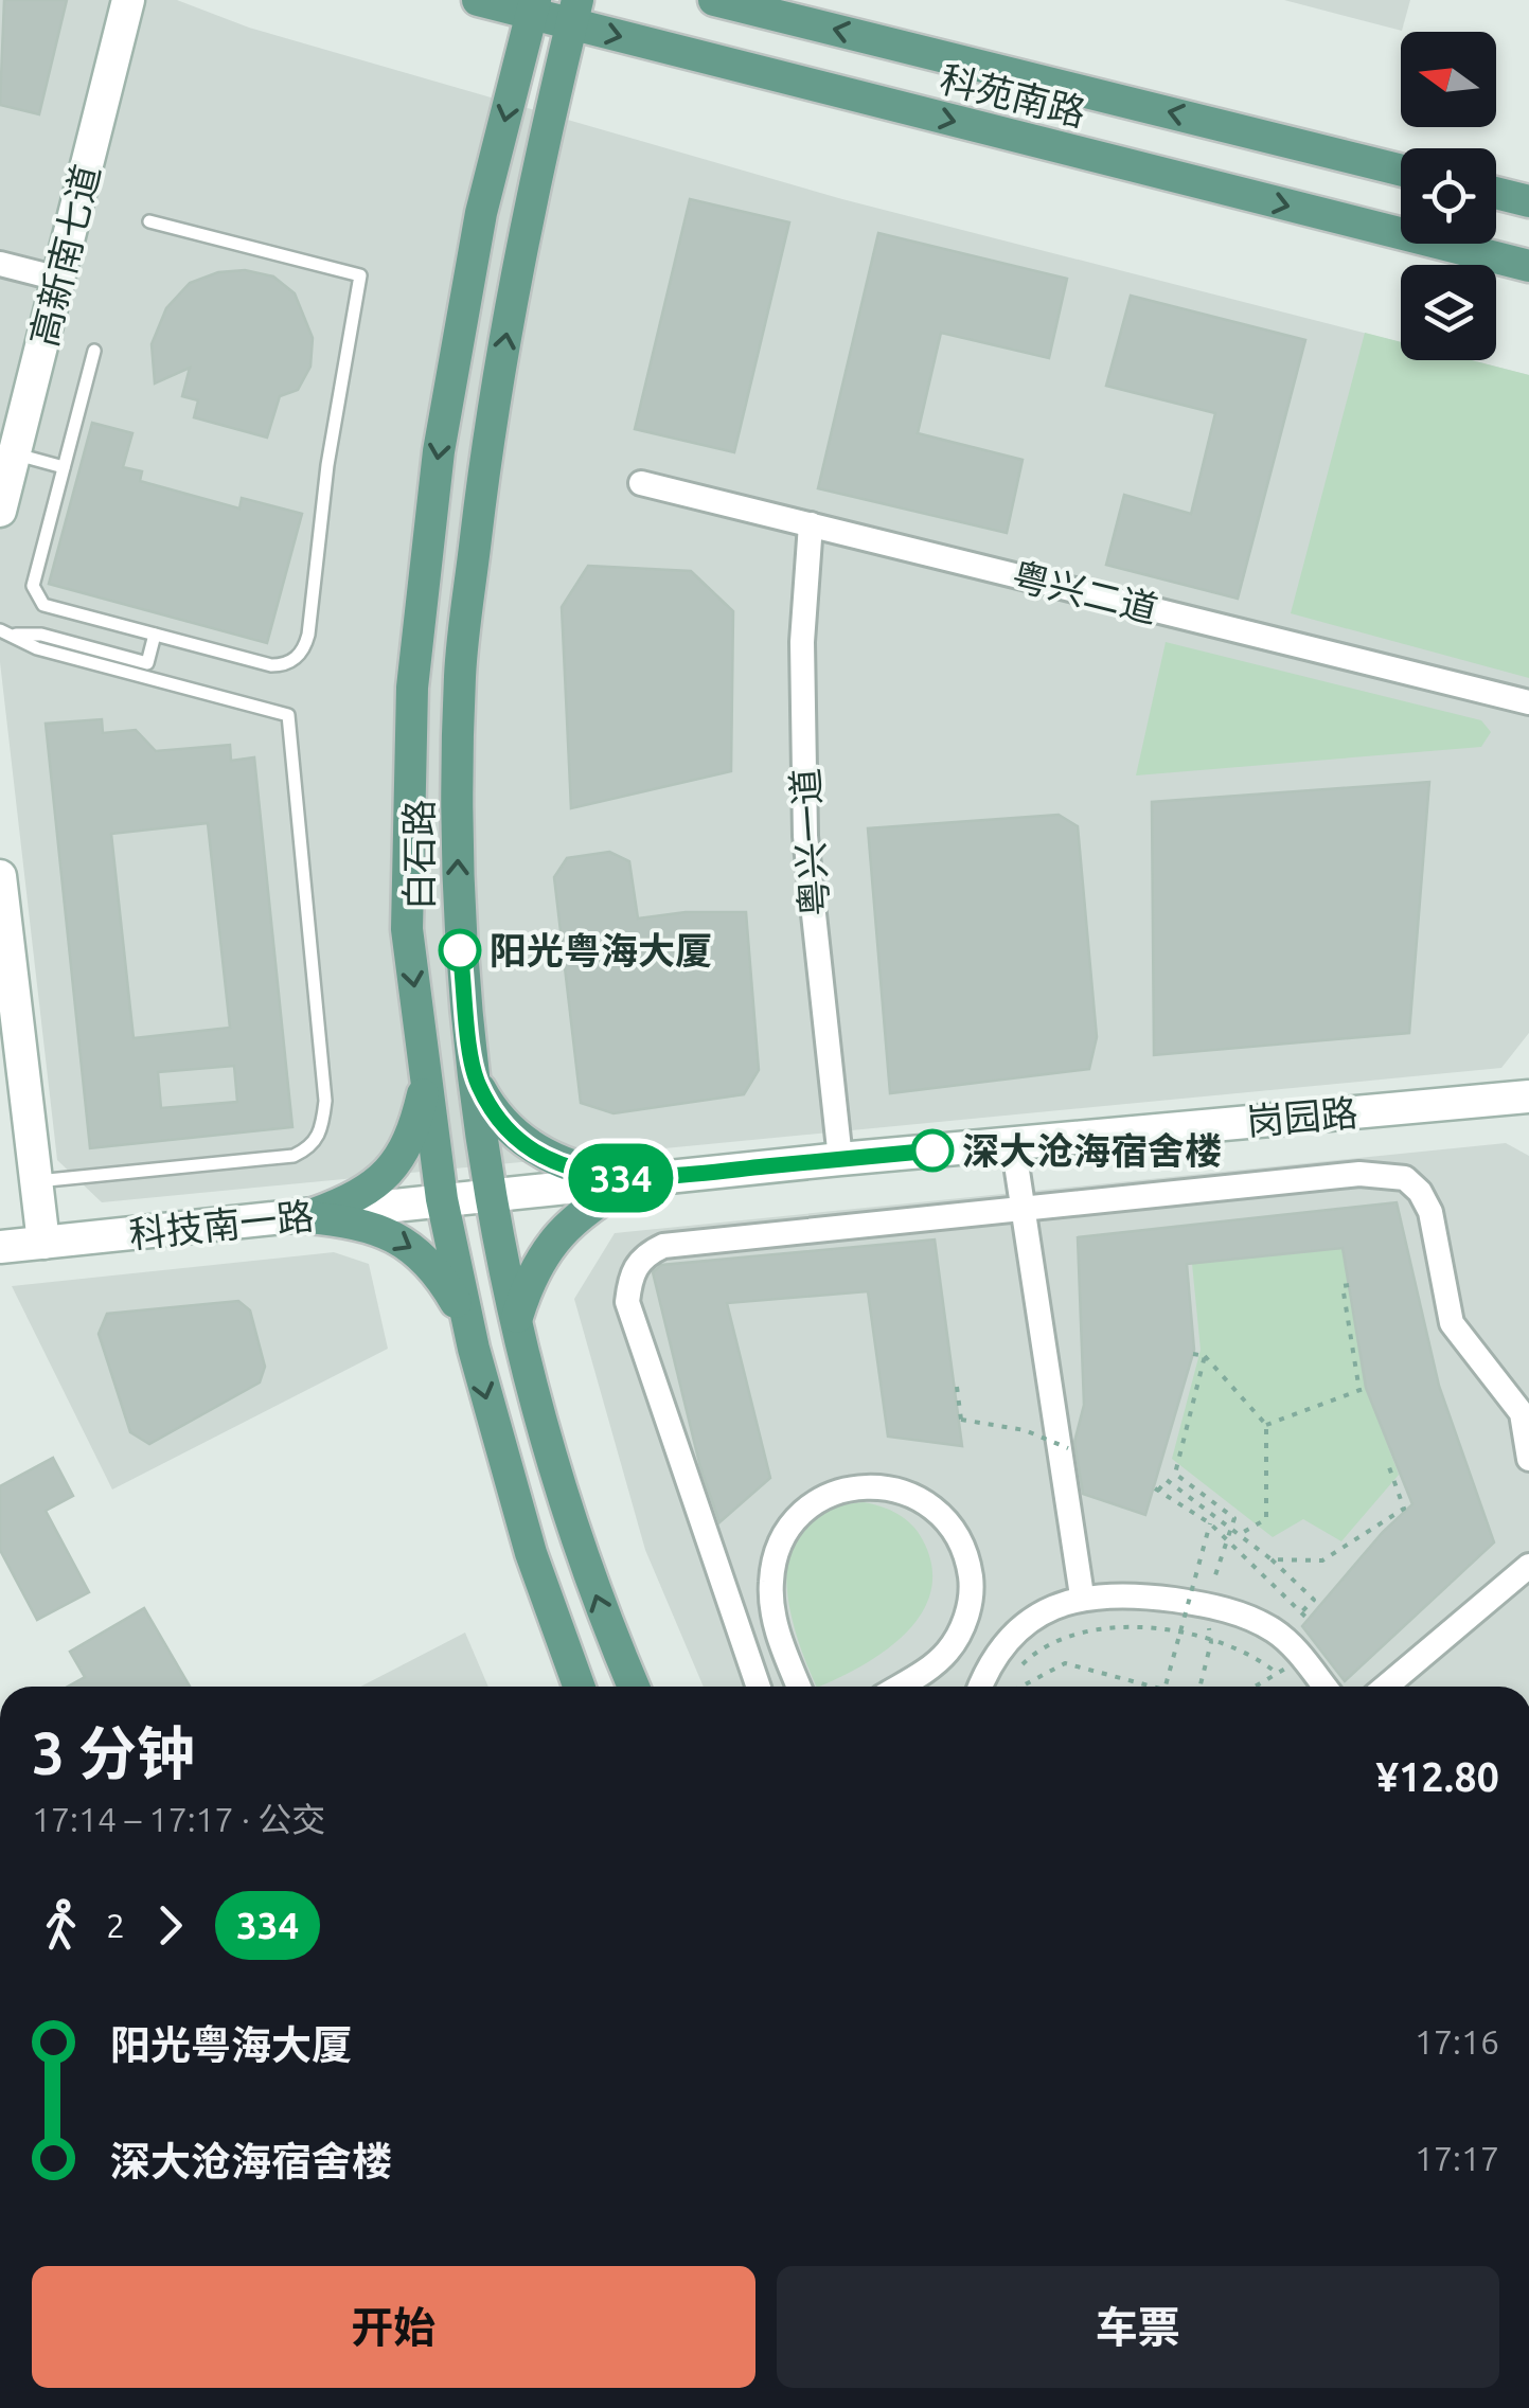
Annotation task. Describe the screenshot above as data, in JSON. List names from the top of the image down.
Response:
{
  "streets": {
    "main road": ["科苑南路", "白石路"],
    "street": [
      "高新南七道",
      "粤兴二道",
      "粤兴一道",
      "岗园路",
      "科技南一路"
    ]
  },
  "crossings": [
    ["科苑南路", "白石路"],
    ["粤兴二道", "粤兴一道"],
    ["粤兴一道", "岗园路"],
    ["白石路", "岗园路"],
    ["白石路", "科技南一路"],
    ["岗园路", "科技南一路"]
  ],
  "places": ["阳光粤海大厦", "深大沧海宿舍楼"],
  "lines": ["bus line 334"],
  "north": "left",
  "page": {
    "on_map": "334",
    "heading": ["3 分钟", "17:14 – 17:17 · 公交", "¥12.80"],
    "legs": ["2", "334"],
    "list": [
      {
        "name": "阳光粤海大厦",
        "value": "17:16"
      },
      {
        "name": "深大沧海宿舍楼",
        "value": "17:17"
      }
    ],
    "buttons": ["开始", "车票"]
  }
}
